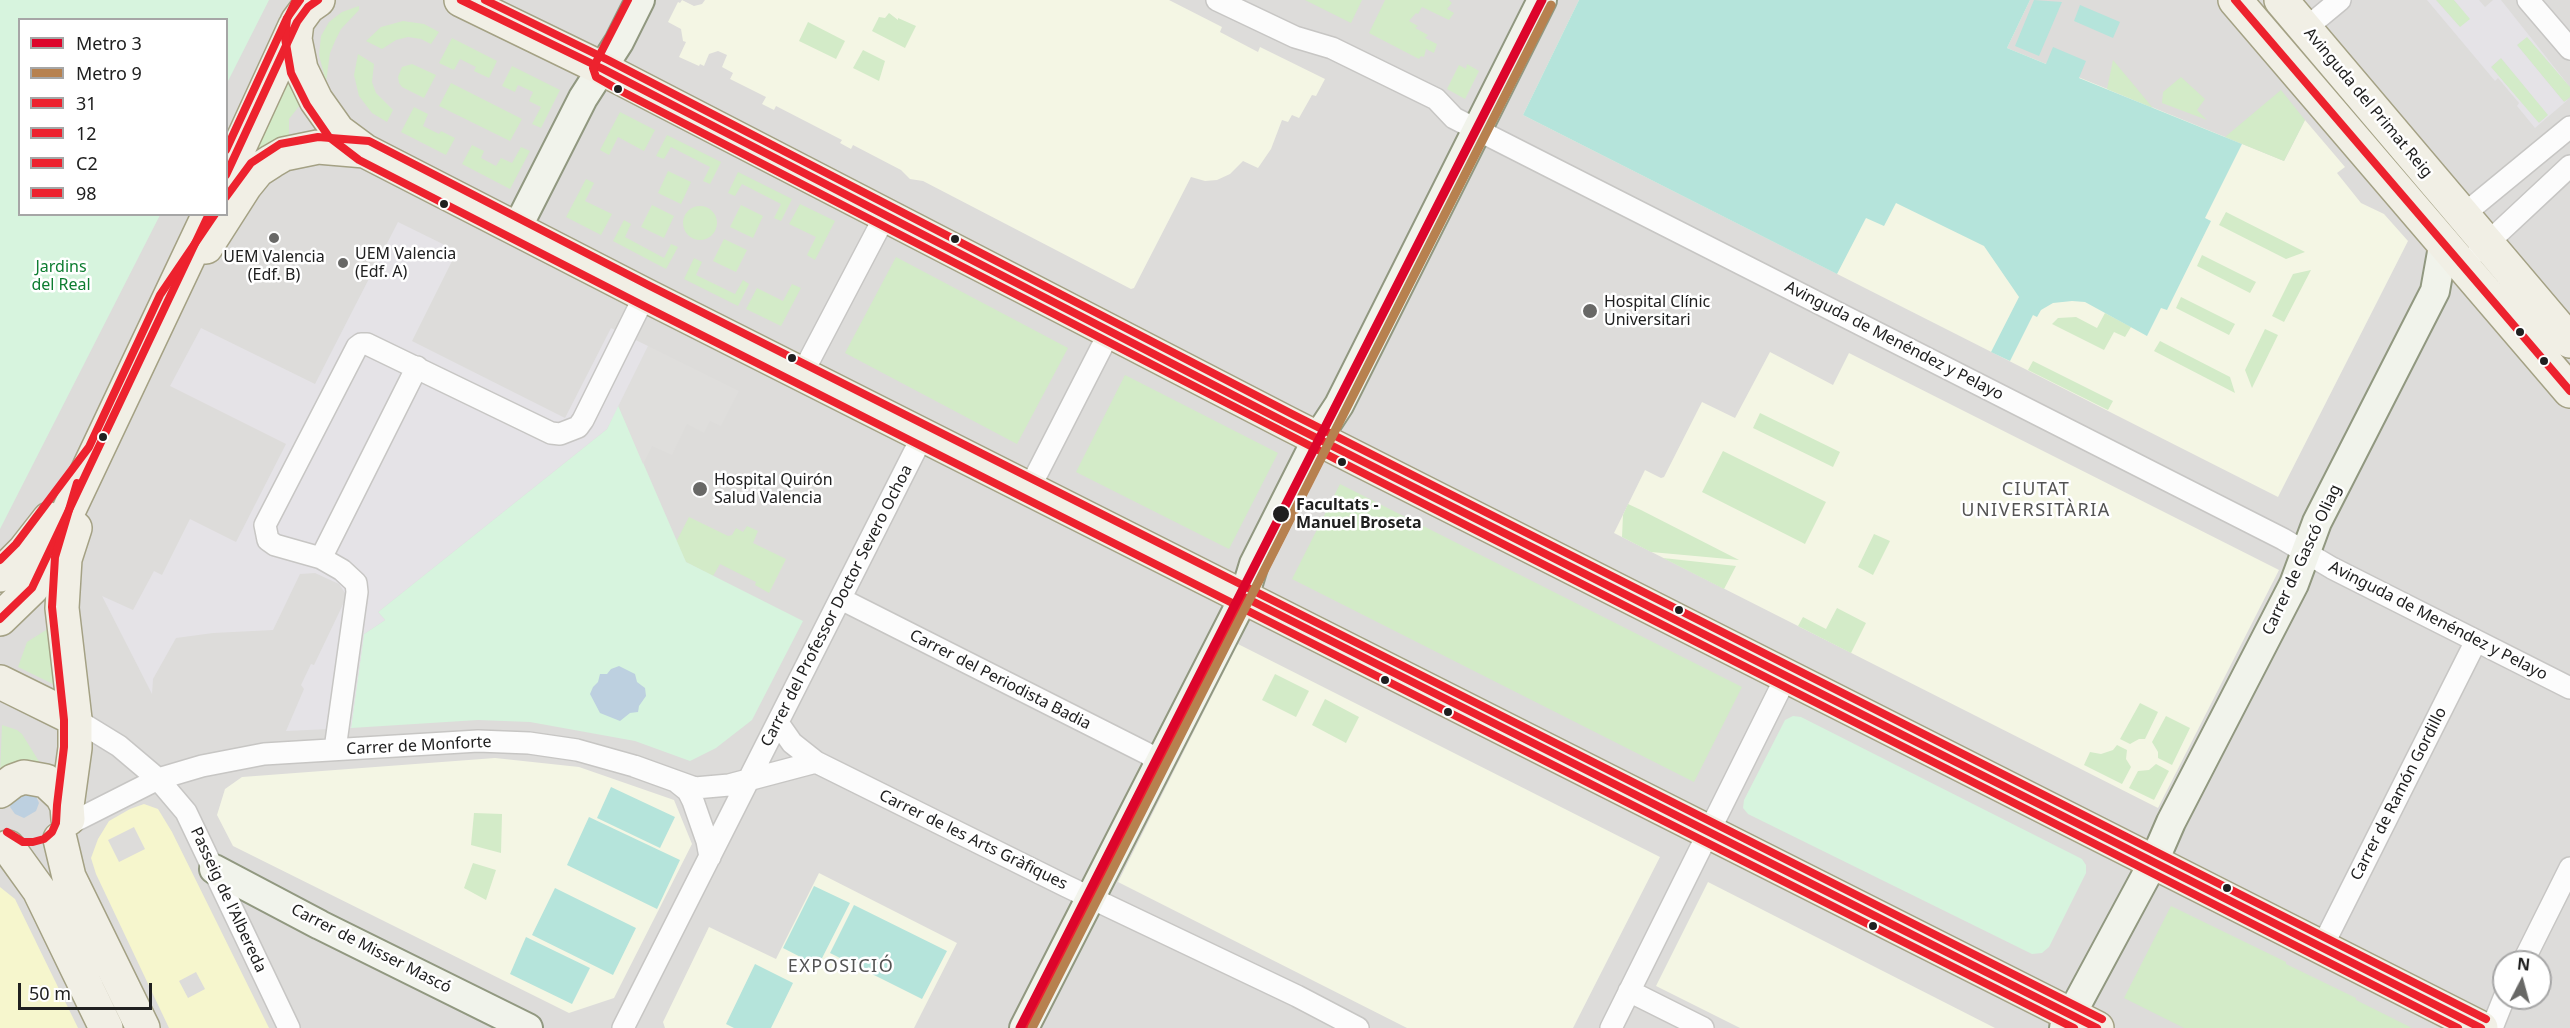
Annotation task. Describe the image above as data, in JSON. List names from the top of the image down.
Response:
{
  "streets": {
    "main road": ["Avinguda del Primat Reig"],
    "street": [
      "Avinguda de Menéndez y Pelayo",
      "Carrer de Gascó Oliag",
      "Carrer del Professor Doctor Severo Ochoa",
      "Carrer del Periodista Badia",
      "Carrer de Monforte",
      "Carrer de Ramón Gordillo",
      "Carrer de les Arts Gràfiques",
      "Passeig de l'Albereda",
      "Carrer de Misser Mascó"
    ]
  },
  "crossings": [
    ["Avinguda del Primat Reig", "Carrer de Gascó Oliag"],
    ["Avinguda de Menéndez y Pelayo", "Carrer de Gascó Oliag"],
    ["Avinguda de Menéndez y Pelayo", "Carrer de Ramón Gordillo"],
    ["Carrer del Professor Doctor Severo Ochoa", "Carrer del Periodista Badia"],
    ["Carrer del Professor Doctor Severo Ochoa", "Carrer de les Arts Gràfiques"],
    ["Carrer de Monforte", "Passeig de l'Albereda"],
    ["Passeig de l'Albereda", "Carrer de Misser Mascó"]
  ],
  "districts": ["CIUTAT UNIVERSITÀRIA", "EXPOSICIÓ"],
  "parks": ["Jardins del Real"],
  "places": [
    "UEM Valencia (Edf. B)",
    "UEM Valencia (Edf. A)",
    "Hospital Clínic Universitari",
    "Hospital Quirón Salud Valencia",
    "Facultats - Manuel Broseta"
  ],
  "lines": [
    "metro line 3",
    "transit line 31",
    "transit line 12",
    "transit line C2",
    "transit line 98",
    "metro line 9"
  ],
  "legend": [
    "Metro 3",
    "Metro 9",
    "31",
    "12",
    "C2",
    "98"
  ],
  "scale_bar": "50 m",
  "north": "top"
}
